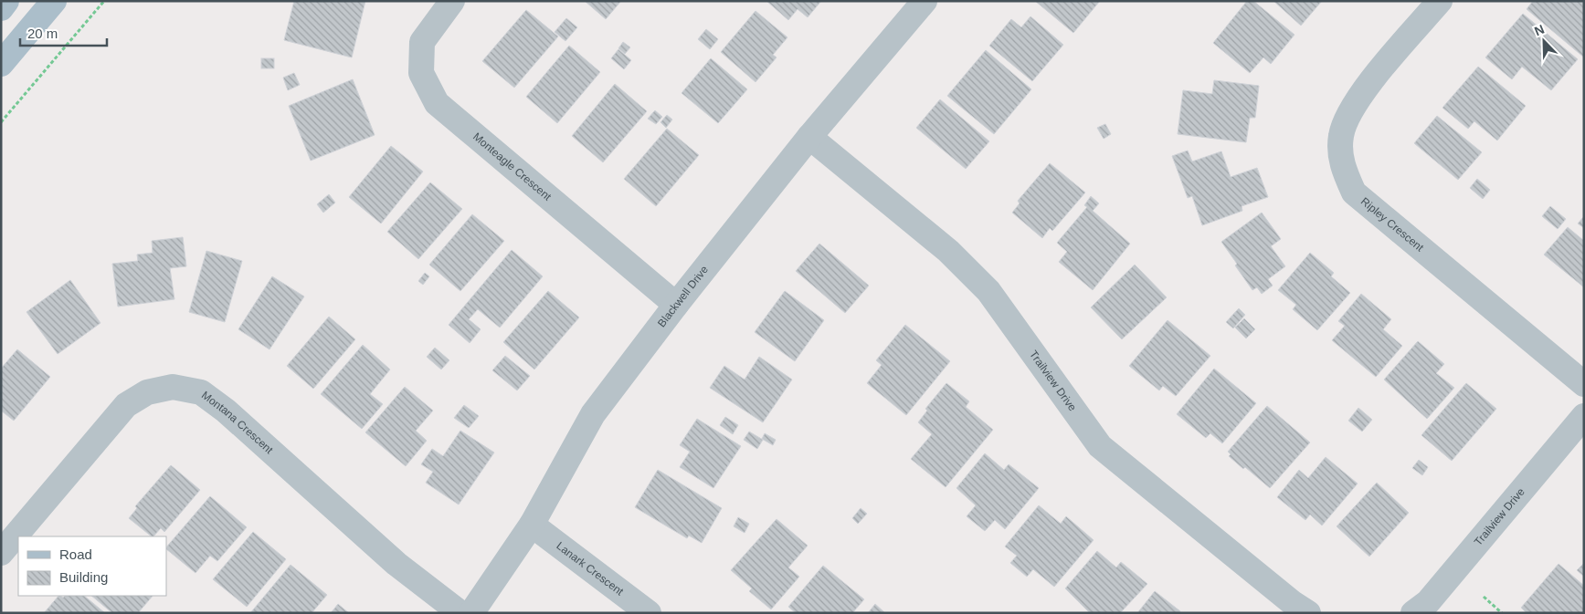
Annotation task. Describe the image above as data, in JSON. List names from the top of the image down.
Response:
{
  "streets": {
    "street": [
      "Monteagle Crescent",
      "Ripley Crescent",
      "Blackwell Drive",
      "Trailview Drive",
      "Montana Crescent",
      "Lanark Crescent"
    ]
  },
  "crossings": [
    ["Monteagle Crescent", "Blackwell Drive"],
    ["Blackwell Drive", "Trailview Drive"],
    ["Blackwell Drive", "Lanark Crescent"]
  ],
  "legend": ["Road", "Building"],
  "scale_bar": "20 m",
  "north": "top left"
}
